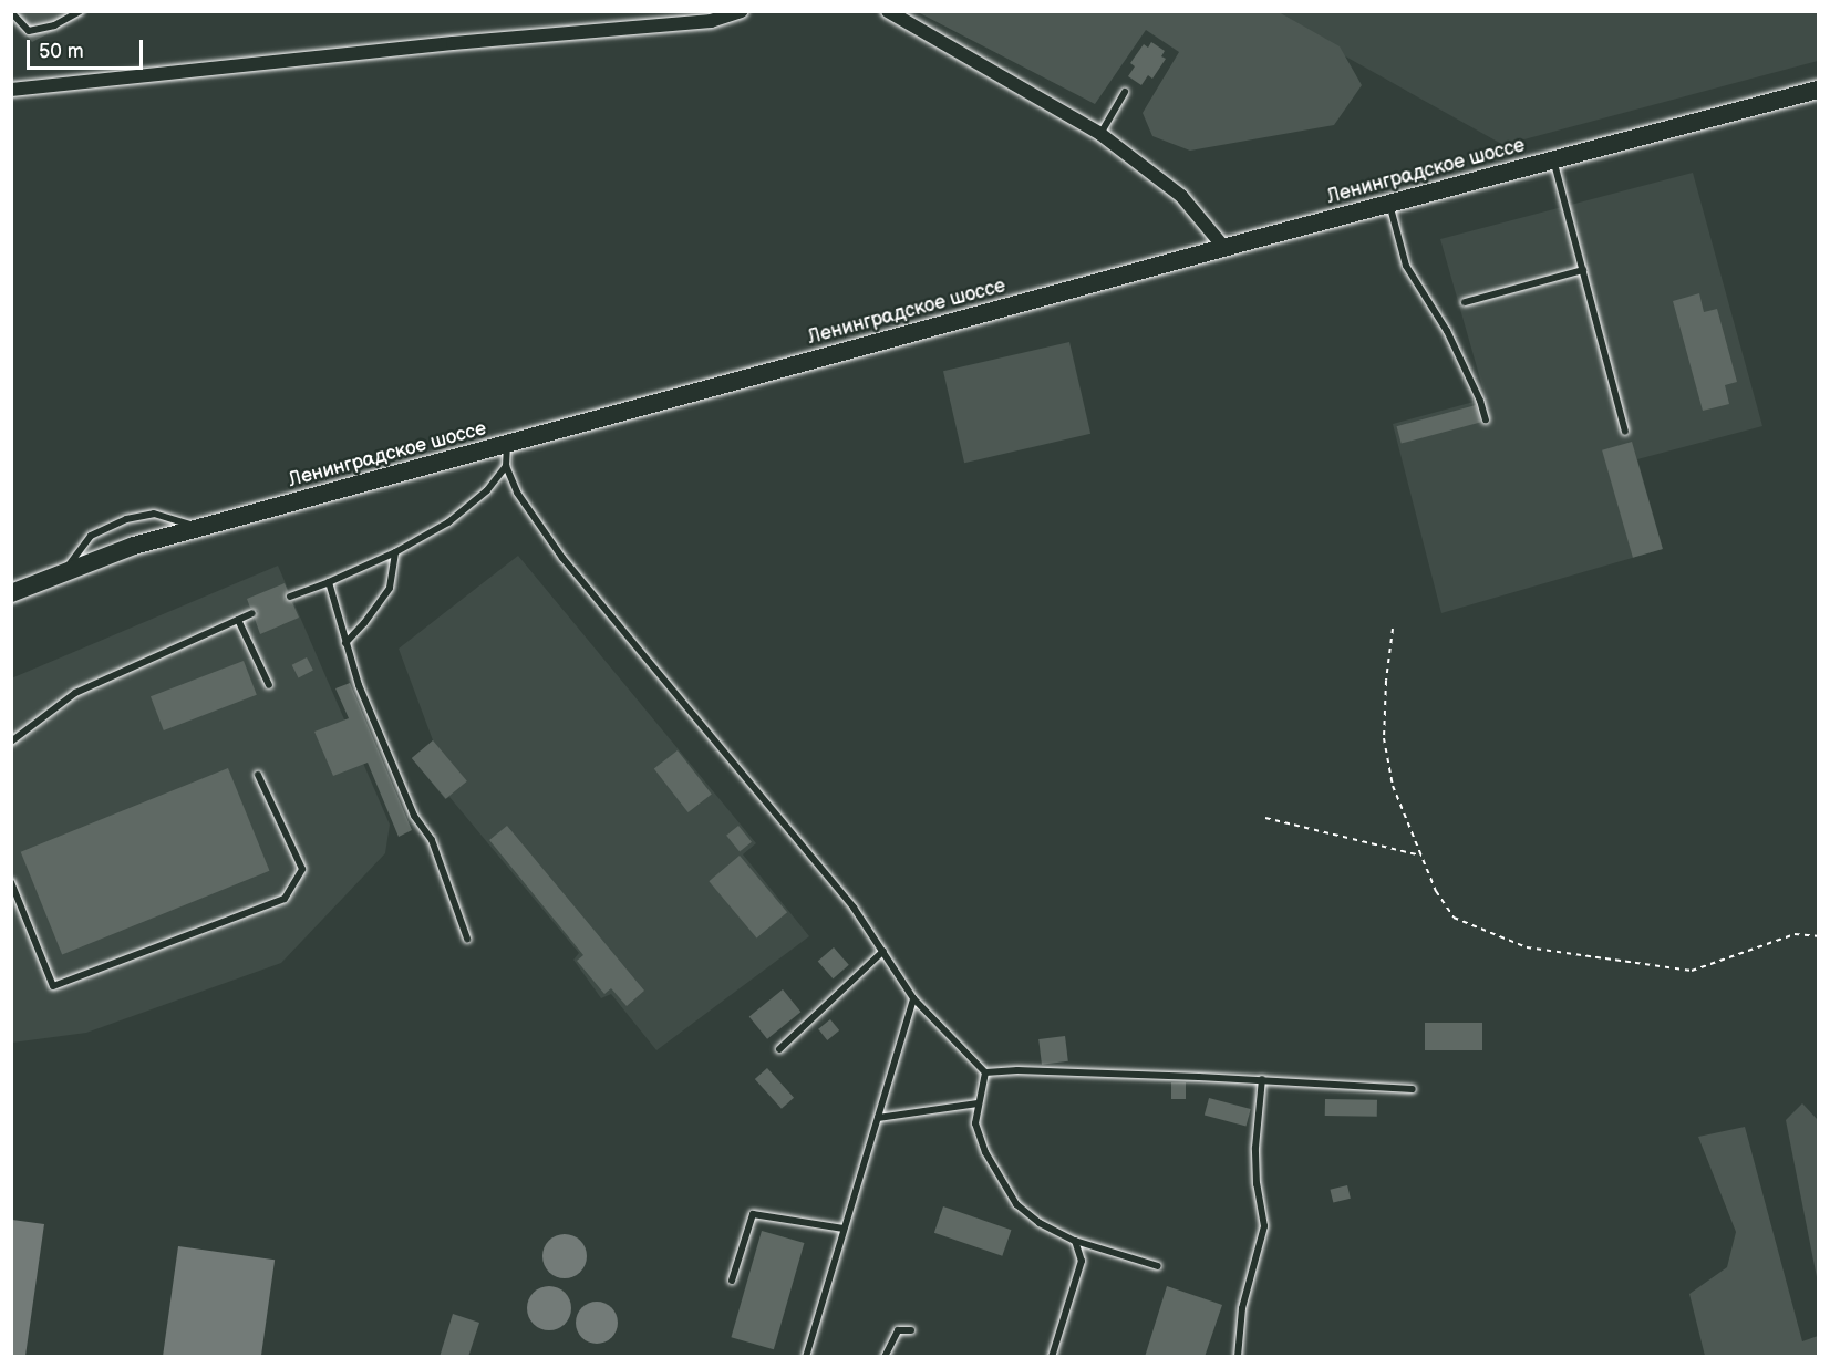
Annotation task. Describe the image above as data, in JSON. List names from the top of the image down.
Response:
{
  "streets": {
    "main road": ["Ленинградское шоссе"]
  },
  "scale_bar": "50 m"
}
